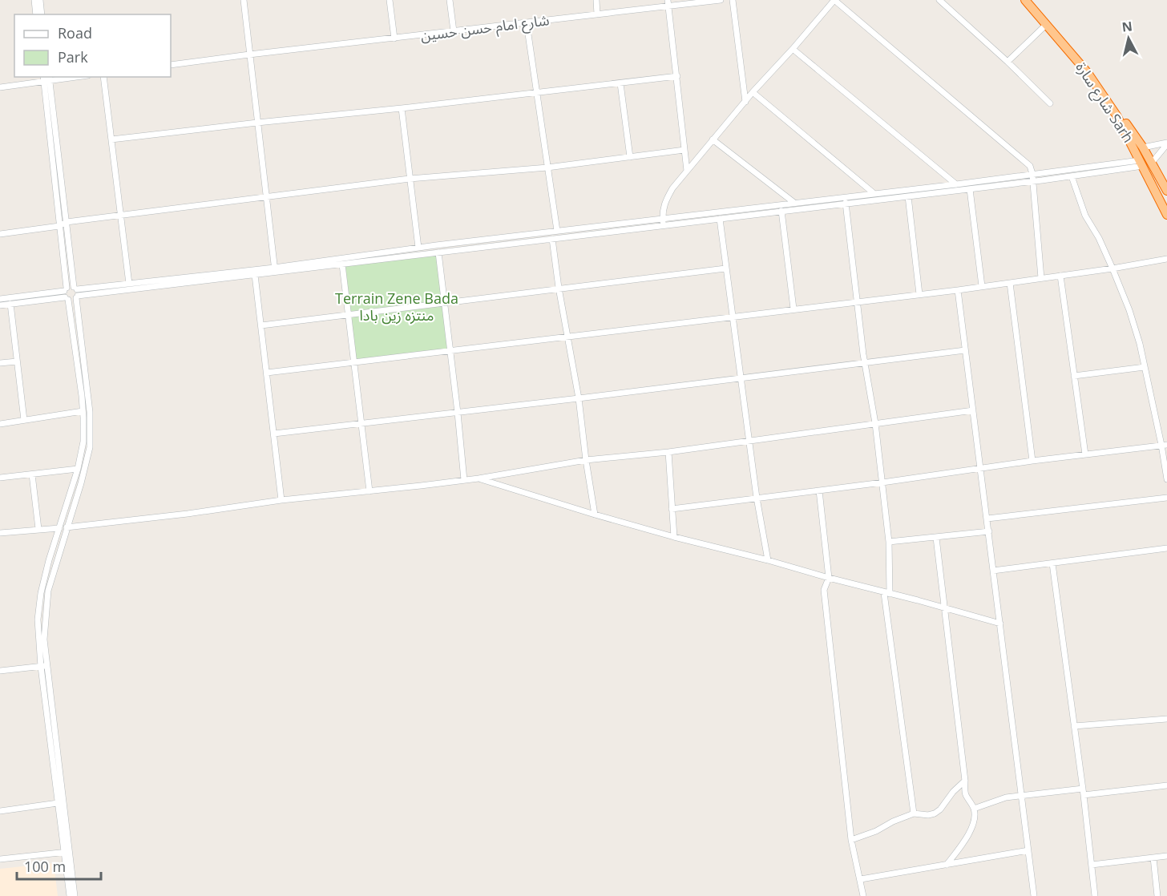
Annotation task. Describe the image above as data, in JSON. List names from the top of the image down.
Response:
{
  "streets": {
    "highway": ["شارع سارة Sarh"],
    "street": ["شارع امام حسن حسين"]
  },
  "parks": ["Terrain Zene Bada منتزه زين بادا"],
  "legend": ["Road", "Park"],
  "scale_bar": "100 m",
  "north": "top"
}
